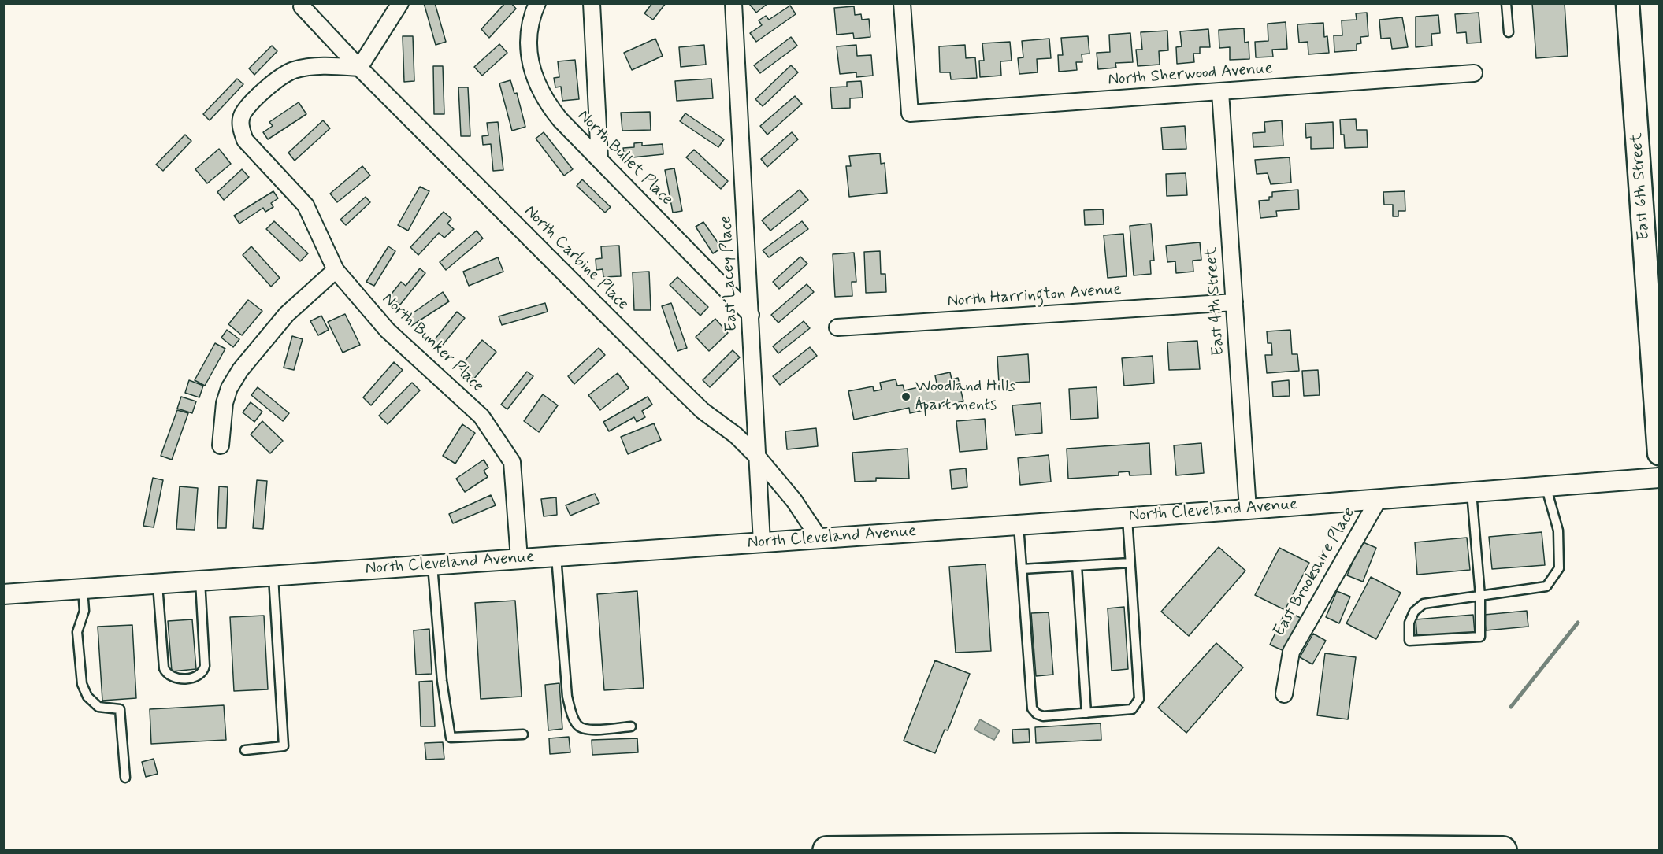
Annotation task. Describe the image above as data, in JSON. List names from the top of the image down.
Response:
{
  "streets": {
    "main road": ["East 6th Street"],
    "street": [
      "North Sherwood Avenue",
      "North Bullet Place",
      "North Carbine Place",
      "East Lacey Place",
      "North Harrington Avenue",
      "East 4th Street",
      "North Bunker Place",
      "North Cleveland Avenue",
      "East Brookshire Place"
    ]
  },
  "crossings": [
    ["North Sherwood Avenue", "East 4th Street"],
    ["North Bullet Place", "East Lacey Place"],
    ["North Carbine Place", "East Lacey Place"],
    ["North Carbine Place", "North Bunker Place"],
    ["North Carbine Place", "North Cleveland Avenue"],
    ["East Lacey Place", "North Cleveland Avenue"],
    ["North Harrington Avenue", "East 4th Street"],
    ["East 4th Street", "North Cleveland Avenue"],
    ["North Bunker Place", "North Cleveland Avenue"],
    ["North Cleveland Avenue", "East Brookshire Place"]
  ],
  "places": ["Woodland Hills Apartments"]
}
